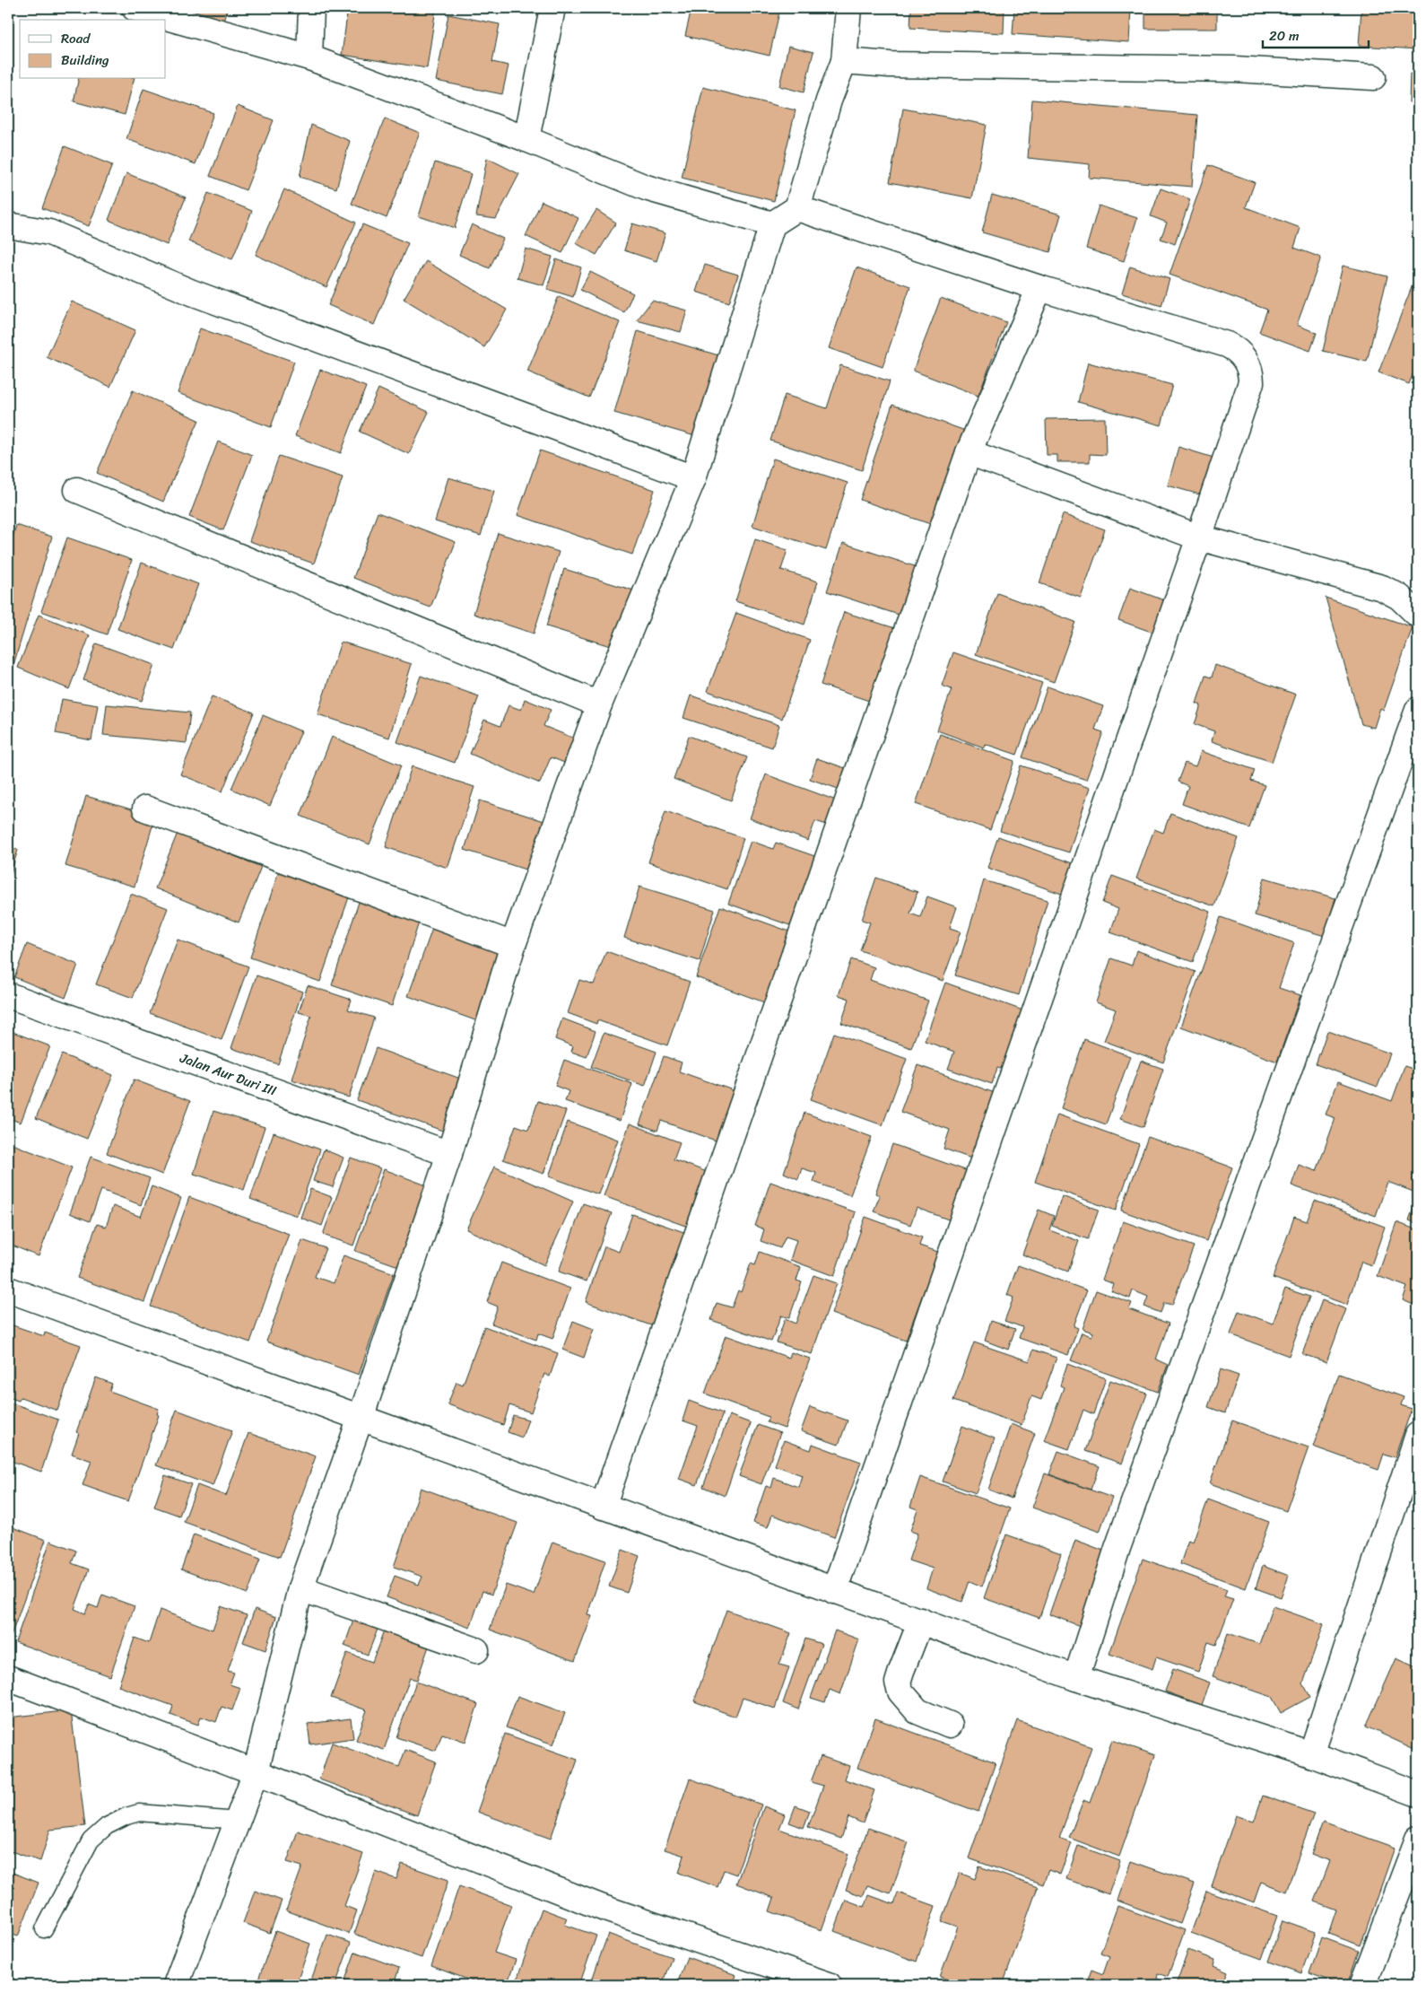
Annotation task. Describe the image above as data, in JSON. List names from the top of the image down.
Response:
{
  "streets": {
    "street": ["Jalan Aur Duri III"]
  },
  "legend": ["Road", "Building"],
  "scale_bar": "20 m"
}
